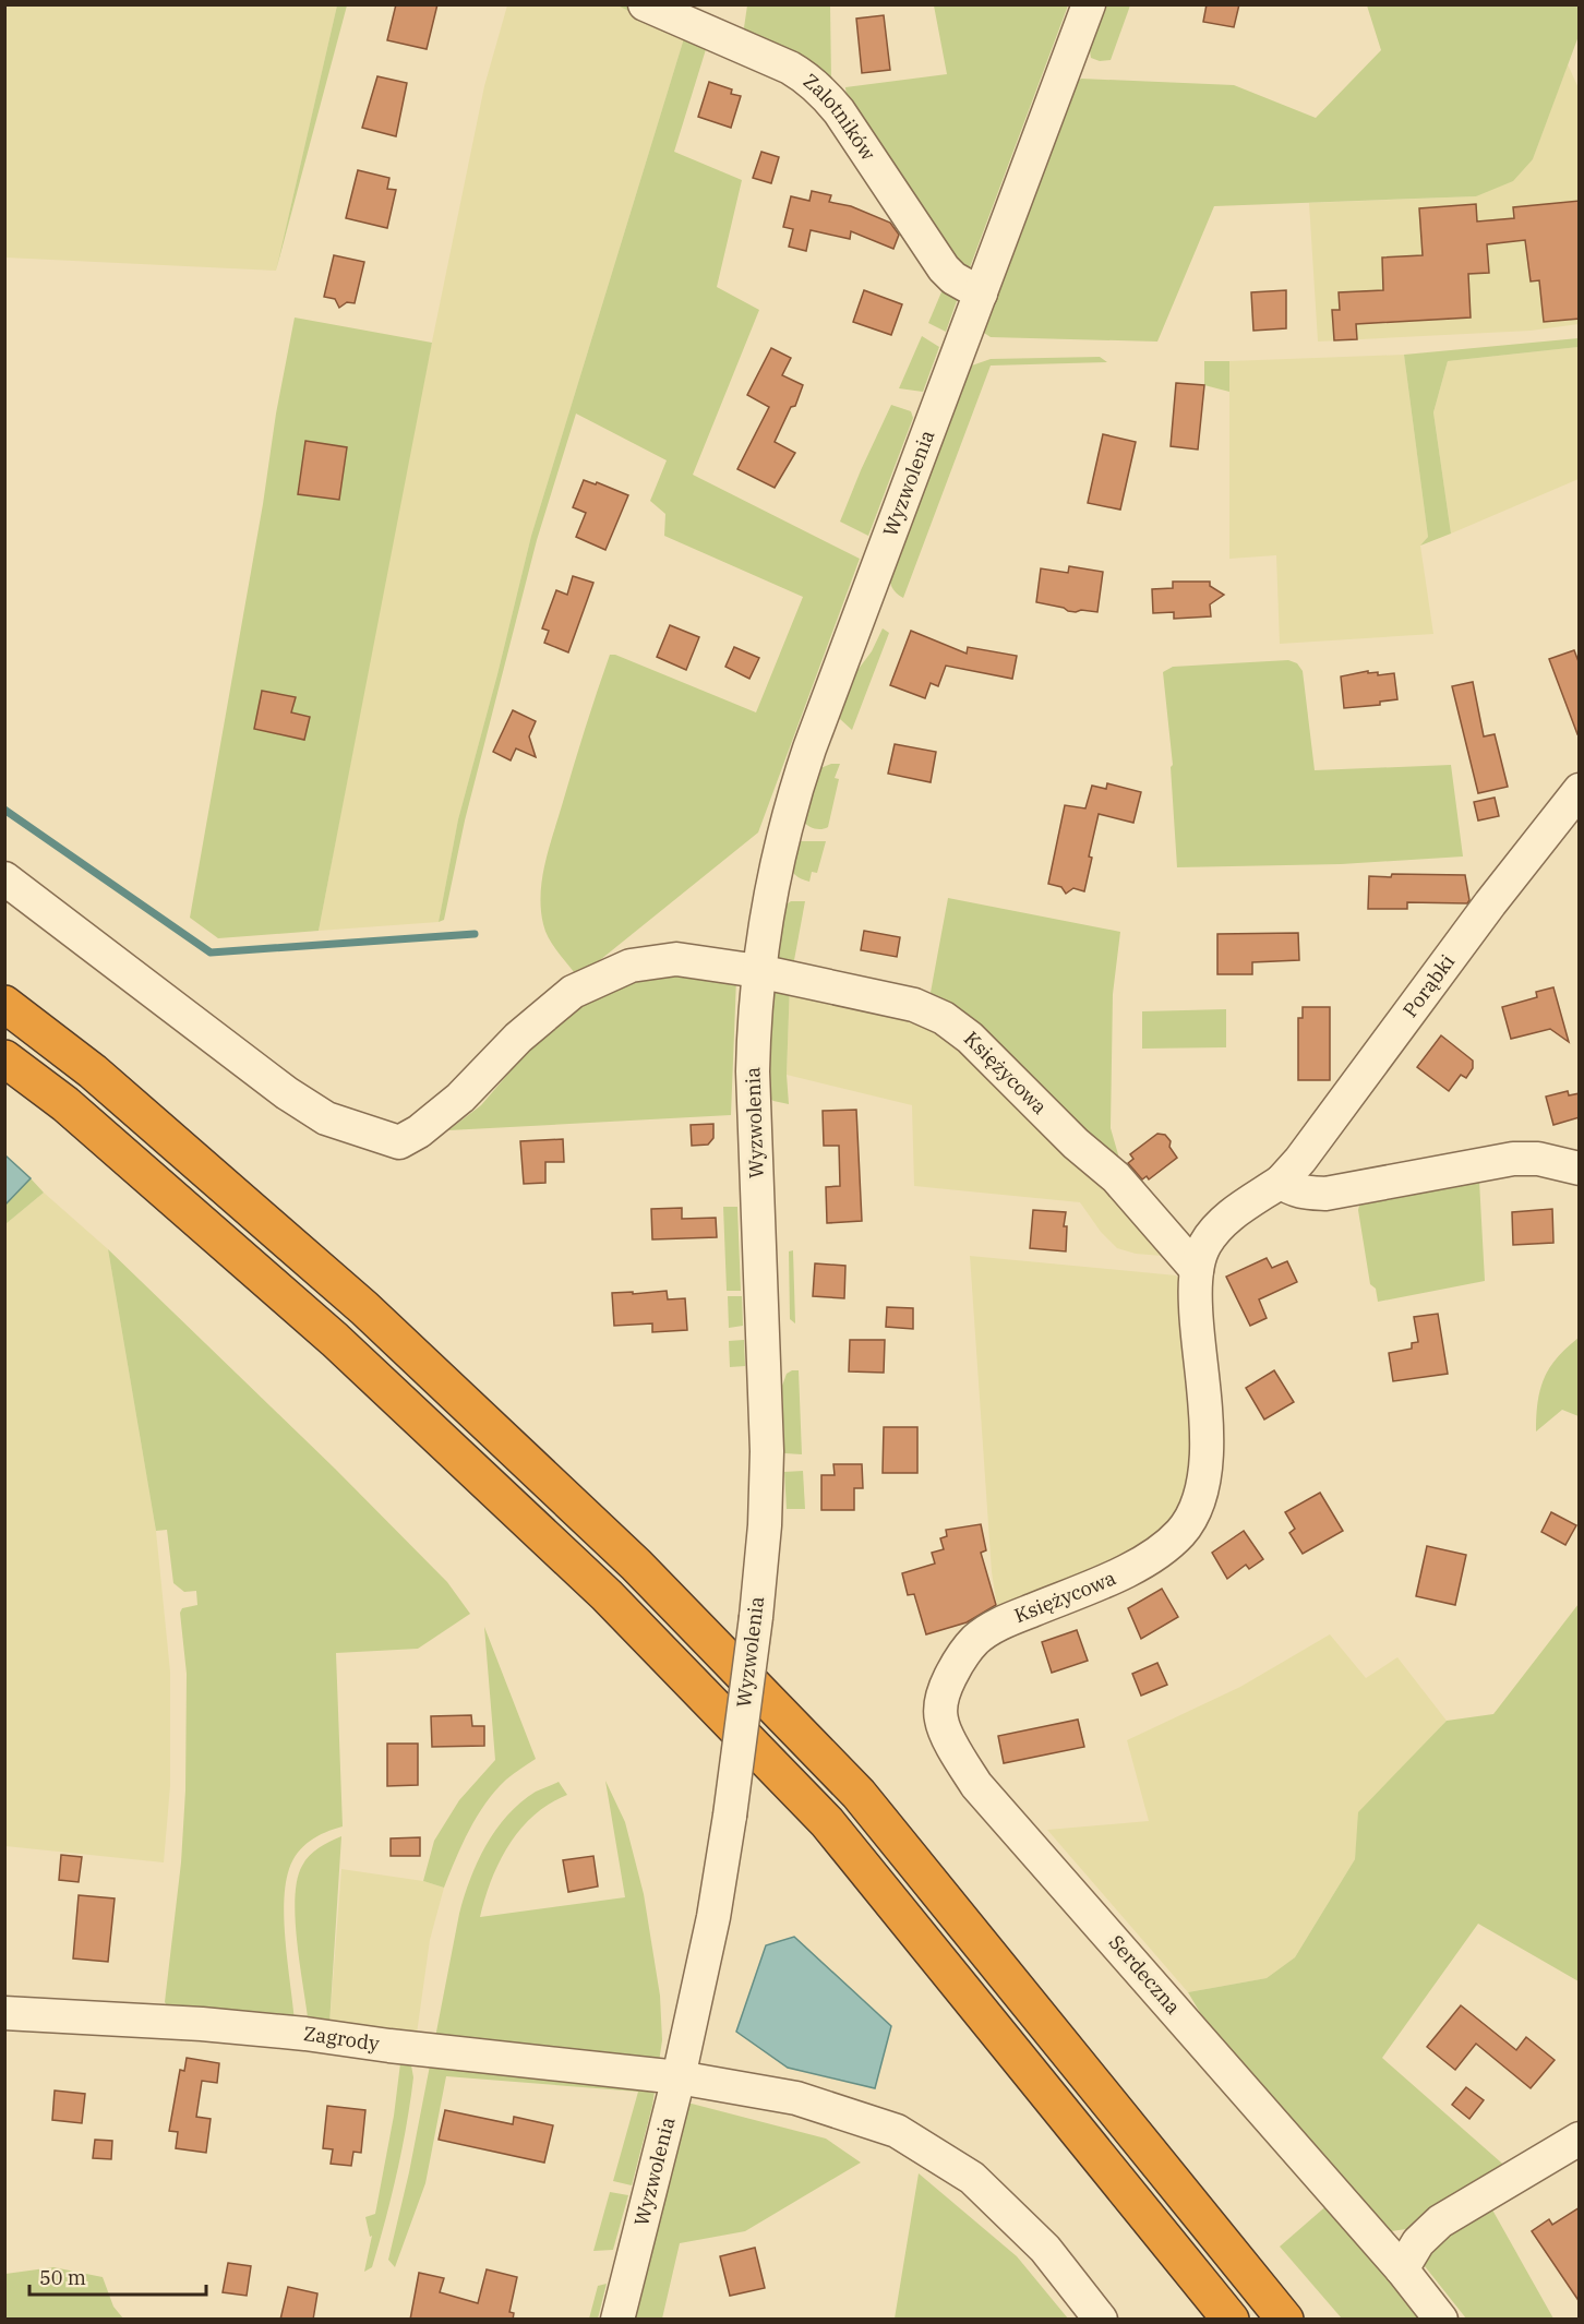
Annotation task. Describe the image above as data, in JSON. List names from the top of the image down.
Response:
{
  "streets": {
    "street": [
      "Zalotników",
      "Wyzwolenia",
      "Porąbki",
      "Księżycowa",
      "Serdeczna",
      "Zagrody"
    ]
  },
  "crossings": [
    ["Zalotników", "Wyzwolenia"],
    ["Wyzwolenia", "Księżycowa"],
    ["Wyzwolenia", "Zagrody"],
    ["Porąbki", "Księżycowa"],
    ["Księżycowa", "Serdeczna"]
  ],
  "scale_bar": "50 m"
}
